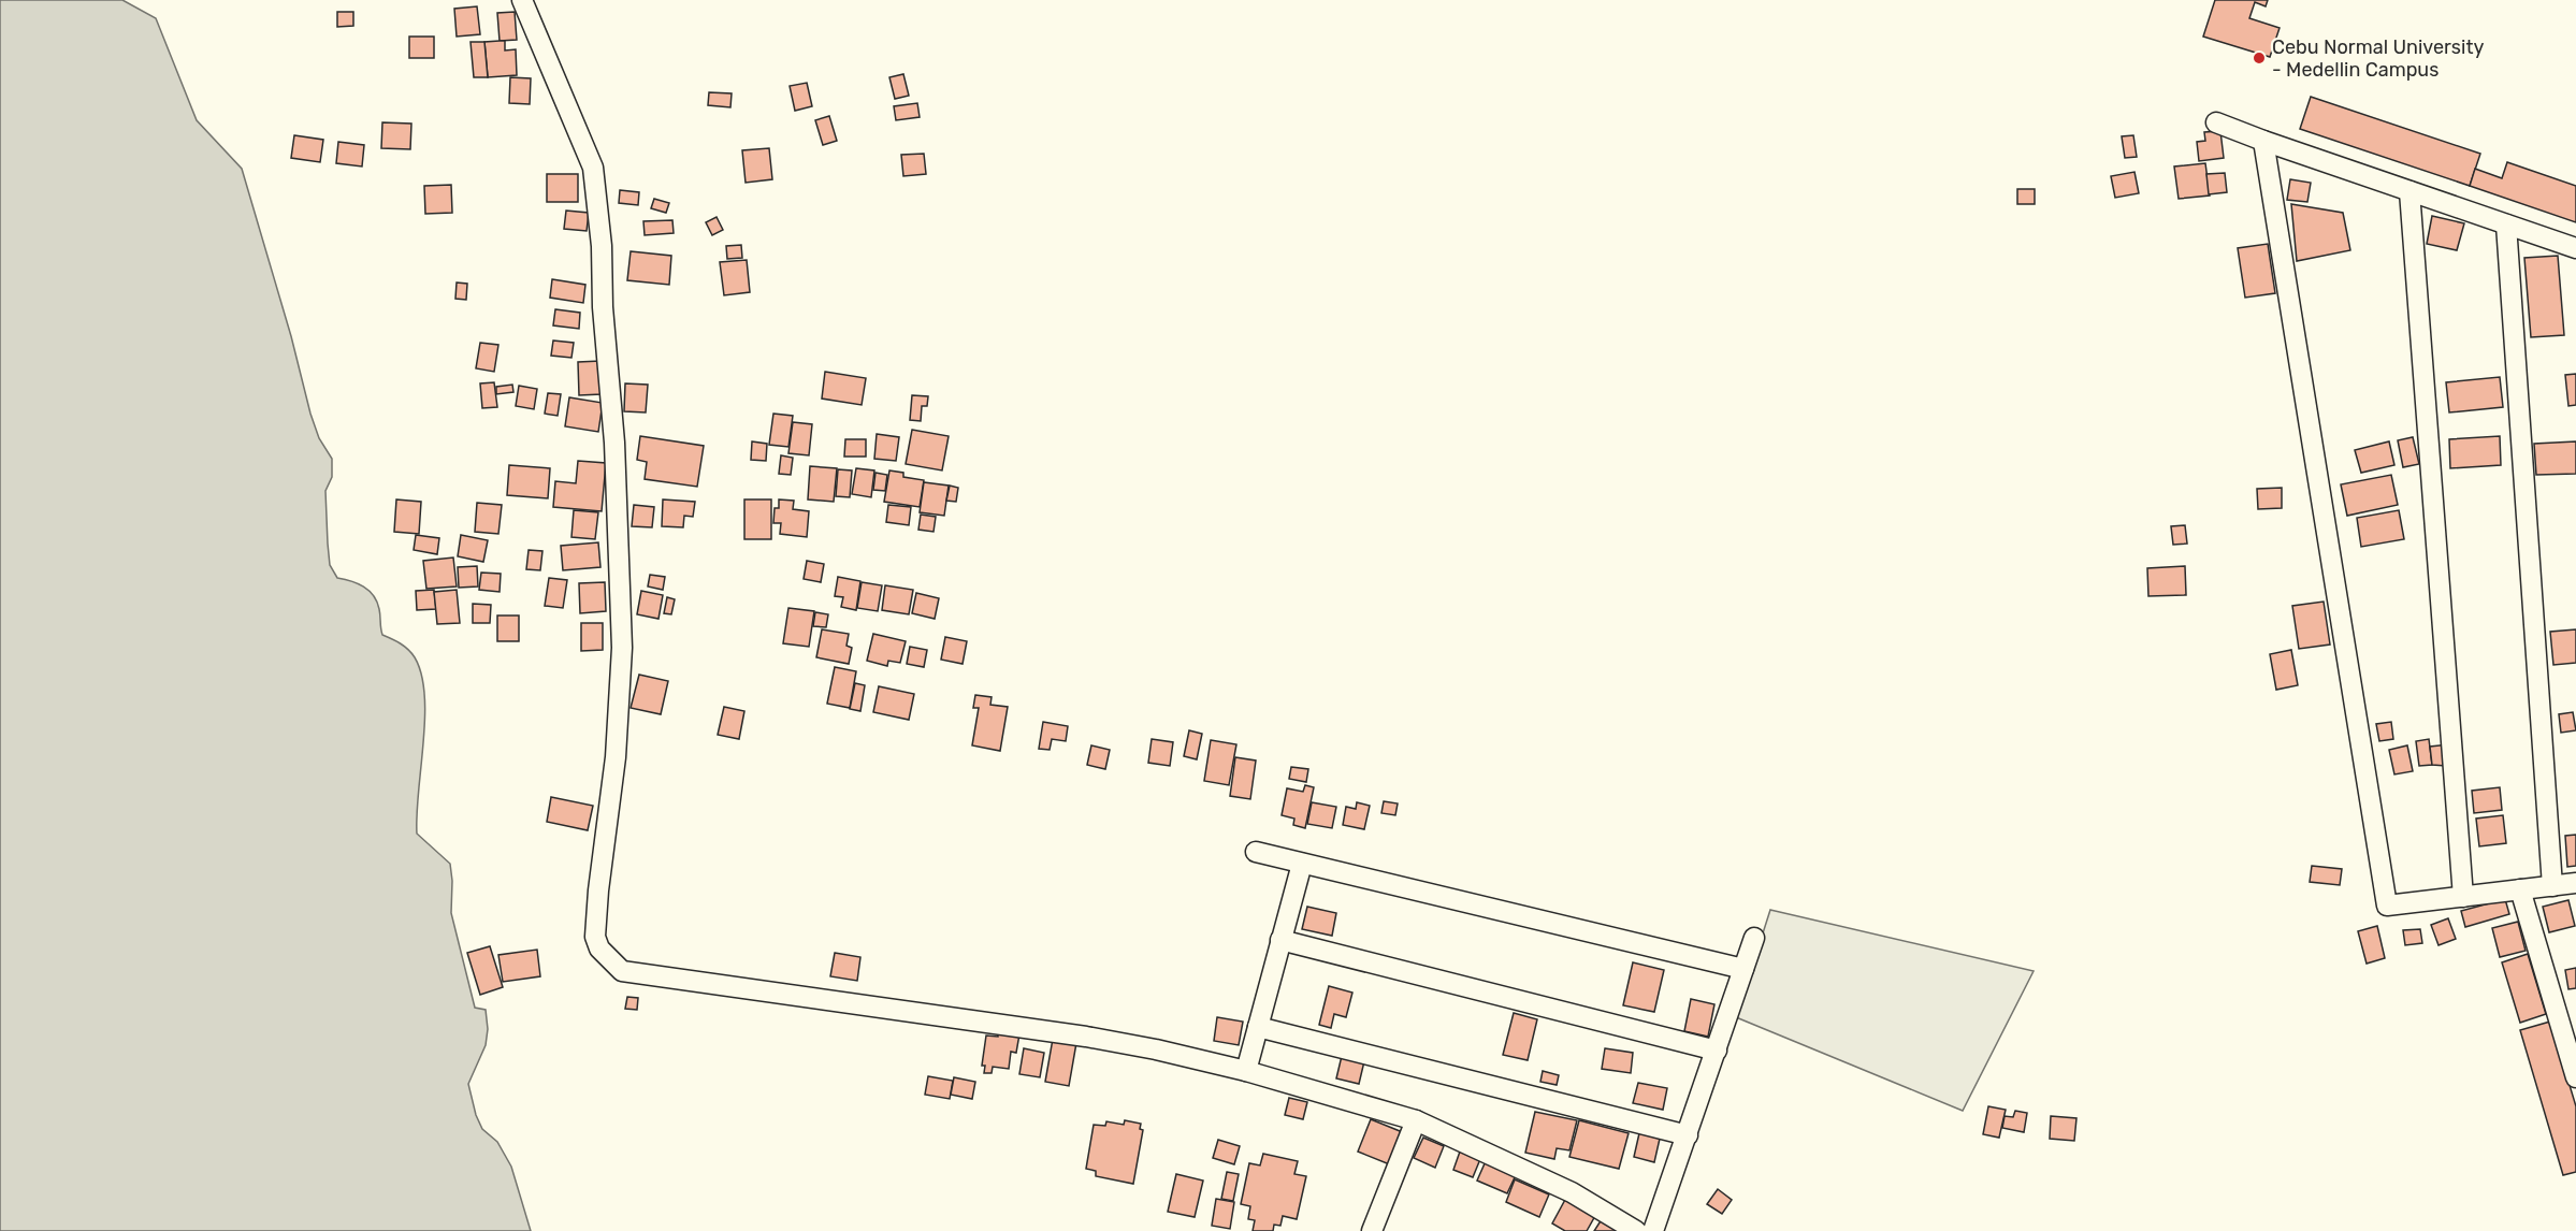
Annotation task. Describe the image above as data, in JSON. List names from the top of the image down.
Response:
{
  "places": ["Cebu Normal University - Medellin Campus"]
}
